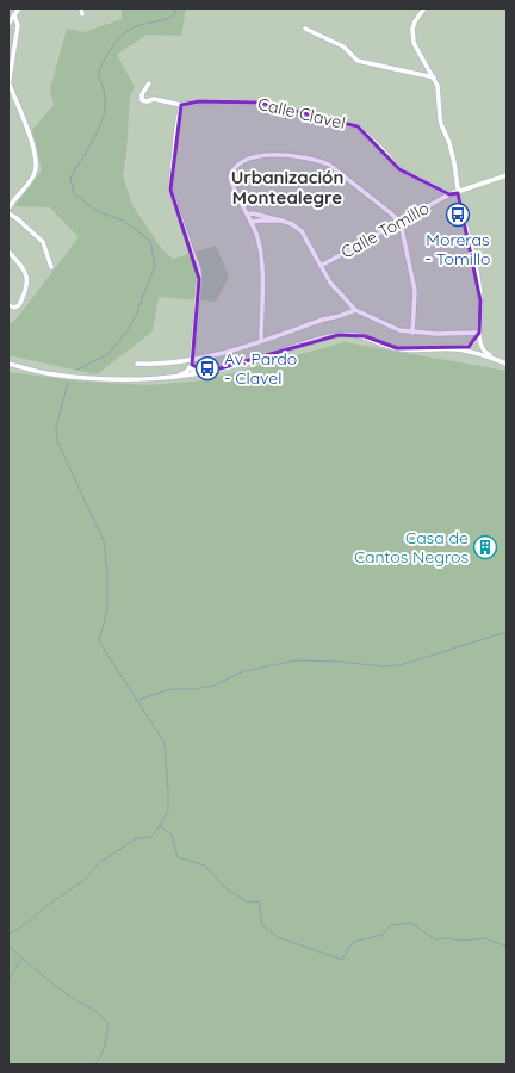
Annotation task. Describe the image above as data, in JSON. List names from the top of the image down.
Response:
{
  "streets": {
    "street": ["Calle Clavel", "Calle Tomillo"]
  },
  "crossings": [
    ["Calle Clavel", "Calle Tomillo"]
  ],
  "districts": ["Urbanización Montealegre"],
  "places": {
    "bus stop": ["Moreras - Tomillo", "Av. Pardo - Clavel"],
    "building": ["Casa de Cantos Negros"]
  }
}
